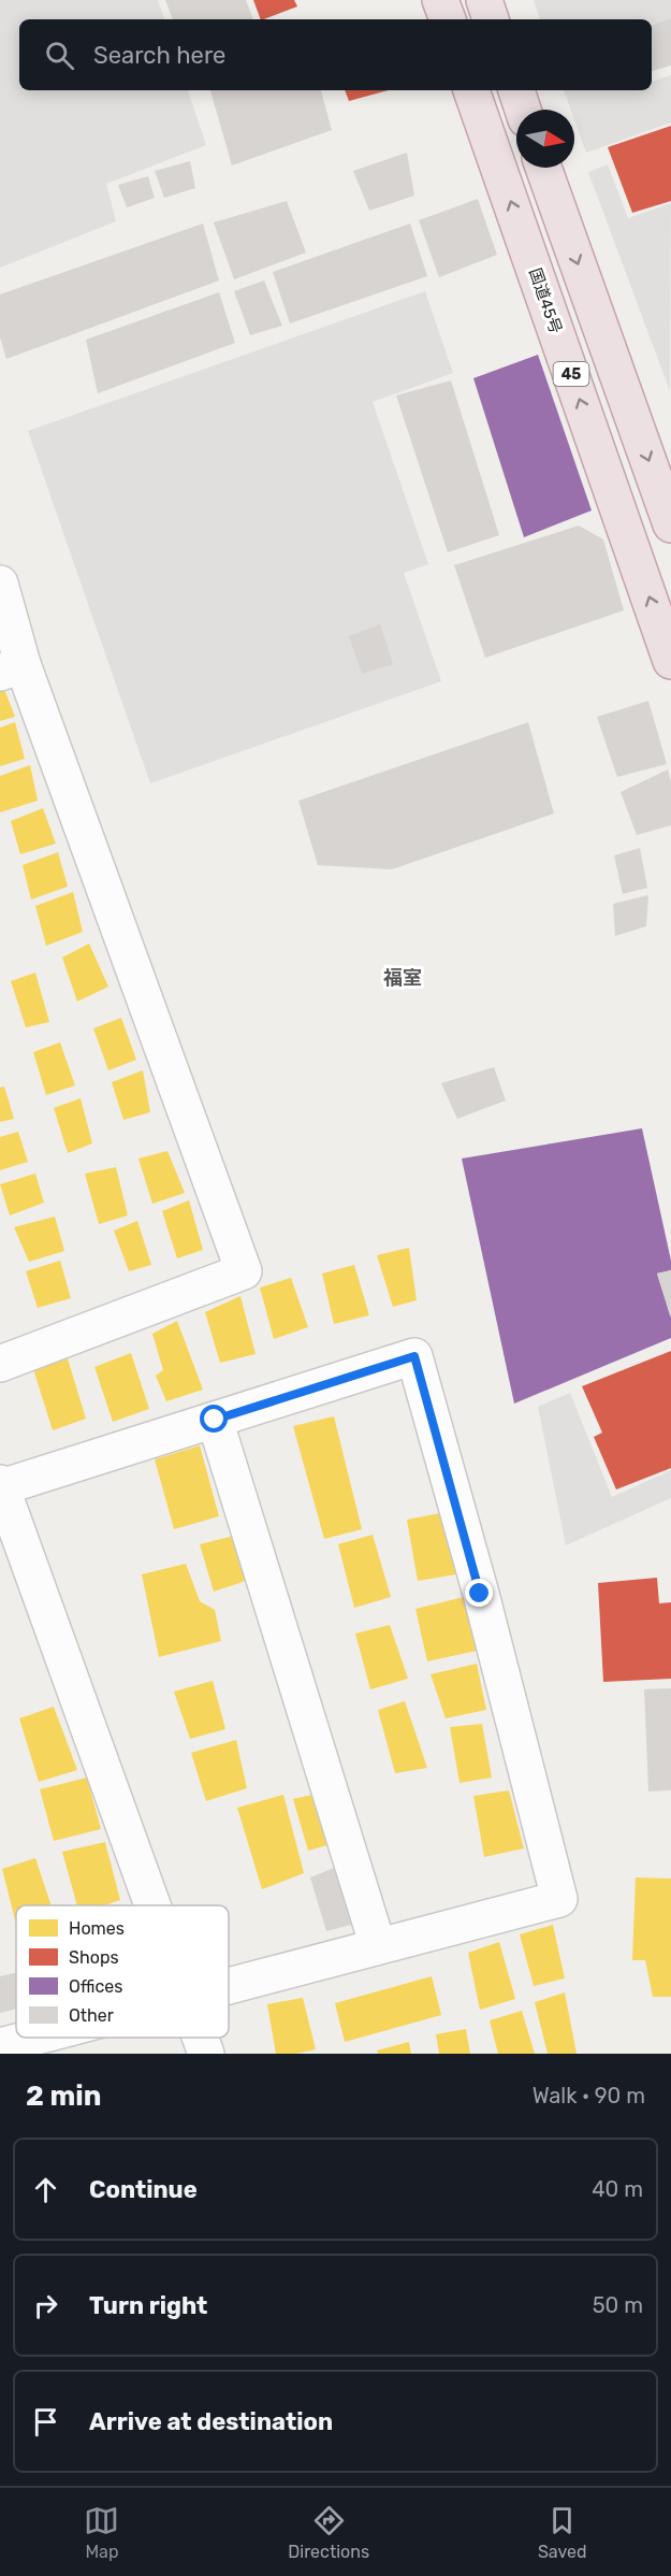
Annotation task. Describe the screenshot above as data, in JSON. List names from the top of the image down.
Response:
{
  "streets": {
    "highway": ["国道45号", "45"]
  },
  "districts": ["福室"],
  "legend": [
    "Homes",
    "Shops",
    "Offices",
    "Other"
  ],
  "north": "right",
  "page": {
    "search": "Search here",
    "heading": ["2 min", "Walk · 90 m"],
    "list": [
      ["Continue", "40 m"],
      ["Turn right", "50 m"],
      "Arrive at destination"
    ],
    "nav": ["Map", "Directions", "Saved"]
  }
}
